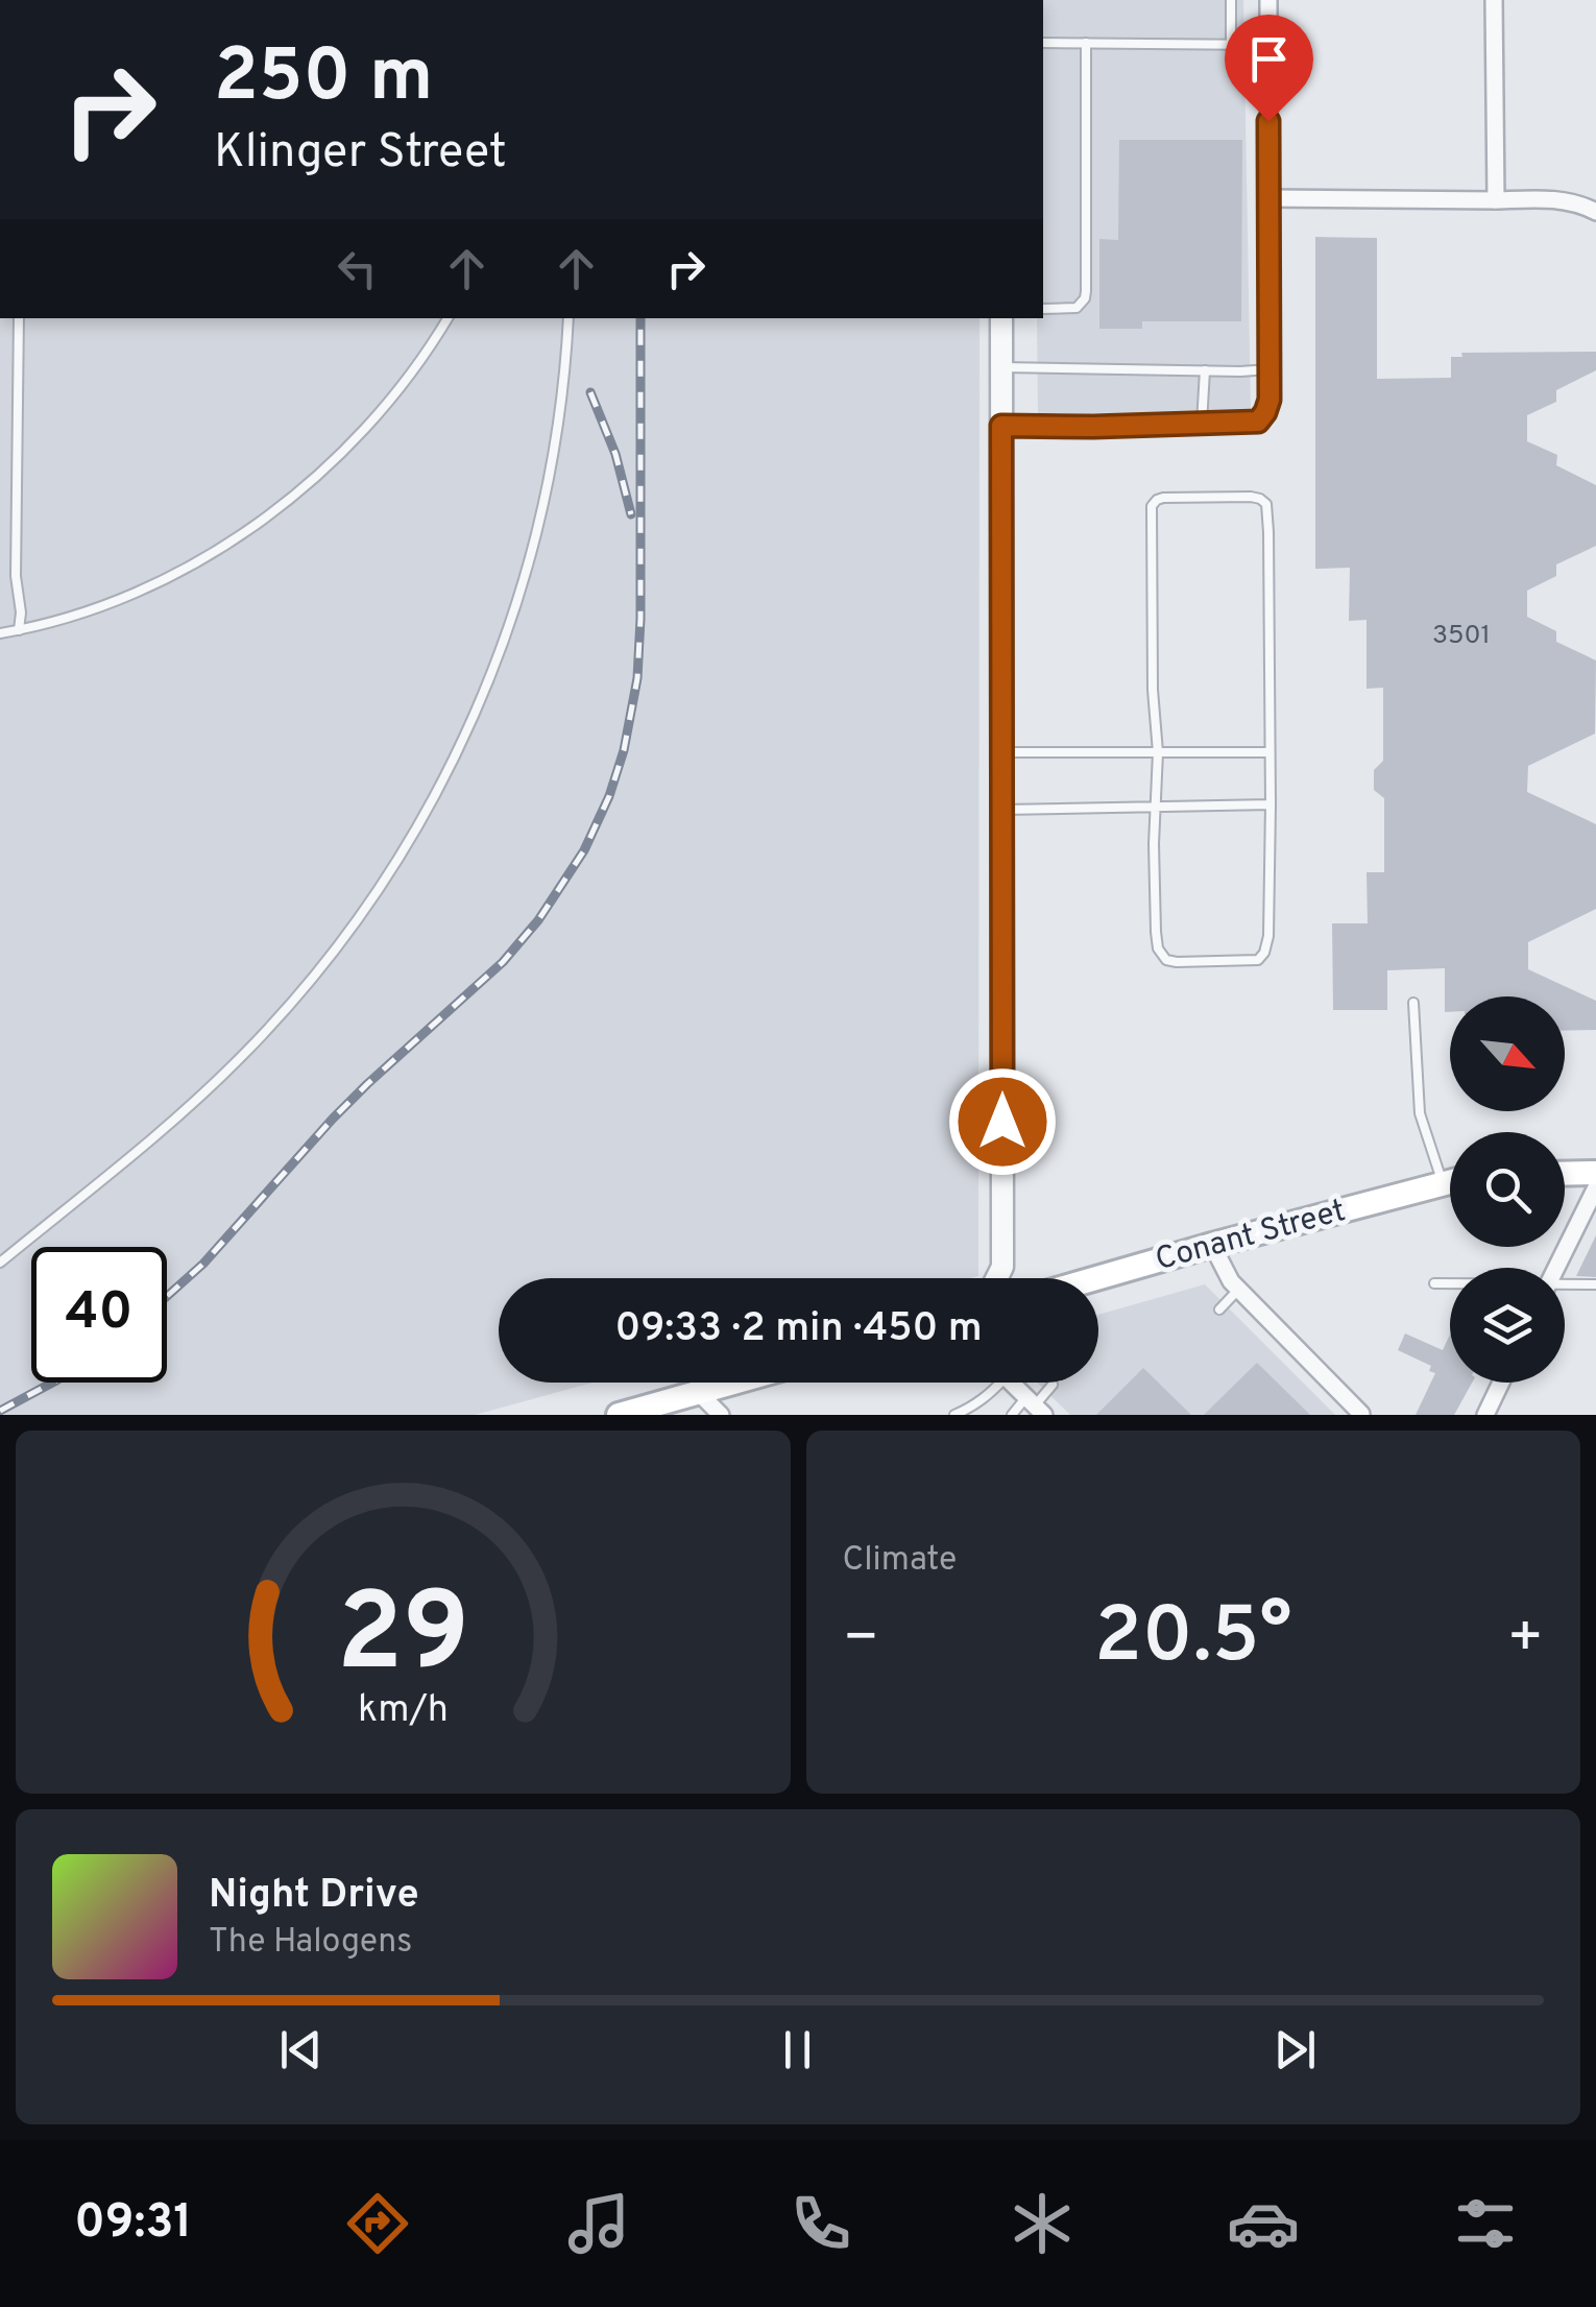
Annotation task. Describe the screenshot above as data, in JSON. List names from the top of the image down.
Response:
{
  "streets": {
    "main road": ["Conant Street"]
  },
  "house_numbers": ["3501"],
  "north": "bottom right",
  "page": {
    "turn": ["250 m", "Klinger Street"],
    "limit": "40",
    "trip": "09:33 · 2 min · 450 m",
    "tile": "Climate",
    "heat": ["−", "20.5°", "+"],
    "song": ["Night Drive", "The Halogens"],
    "tabs": "09:31",
    "gauge": ["29", "km/h"]
  }
}
